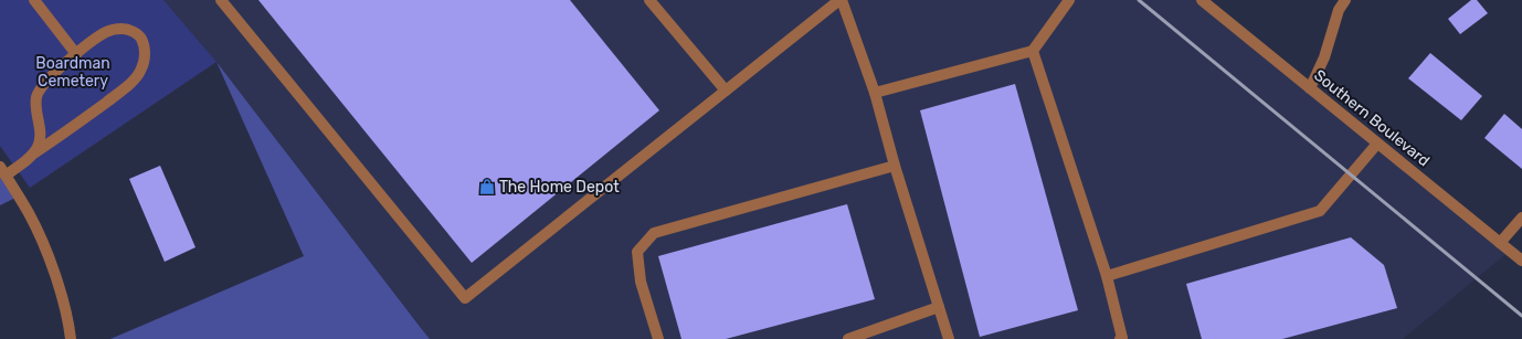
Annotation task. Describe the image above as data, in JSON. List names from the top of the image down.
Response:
{
  "streets": {
    "street": ["Southern Boulevard"]
  },
  "parks": ["Boardman Cemetery"],
  "places": {
    "shop": ["The Home Depot"]
  }
}
